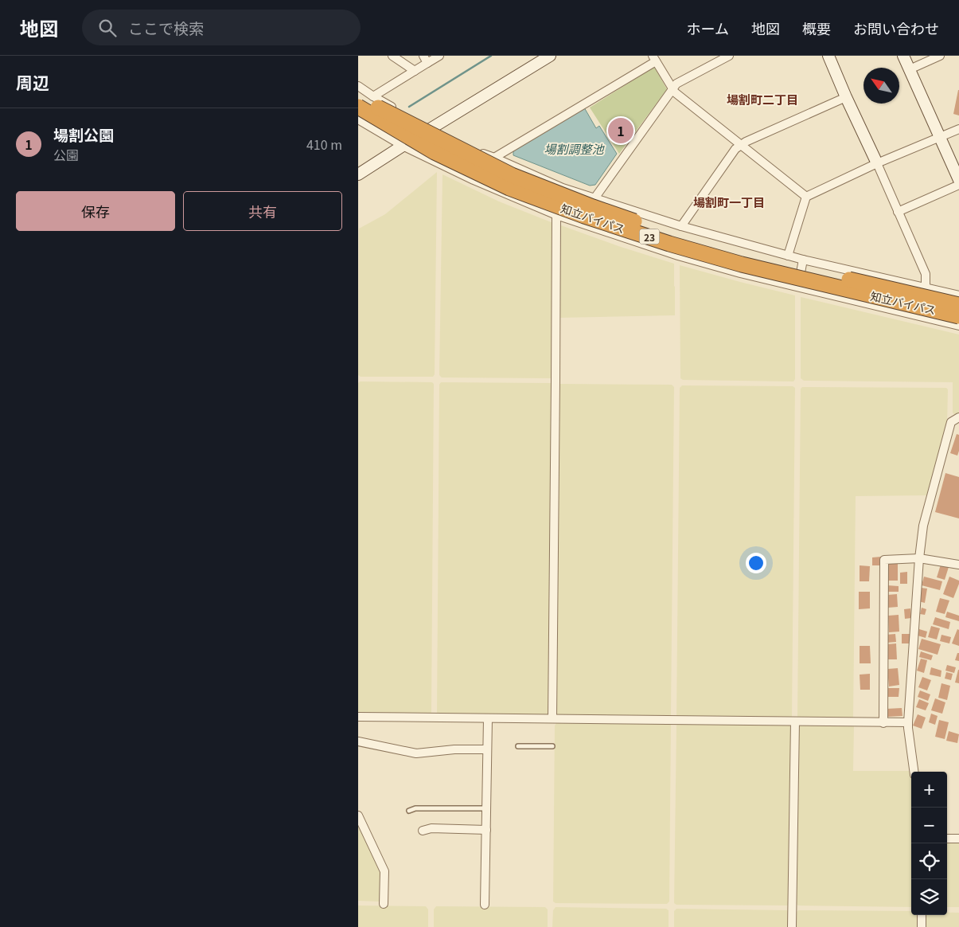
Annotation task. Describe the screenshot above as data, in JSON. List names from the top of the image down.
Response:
{
  "streets": {
    "highway": ["知立バイパス", "23"]
  },
  "districts": ["場割町二丁目", "場割町一丁目"],
  "water": ["場割調整池"],
  "north": "top left",
  "page": {
    "header": "地図",
    "search": "ここで検索",
    "nav": [
      "ホーム",
      "地図",
      "概要",
      "お問い合わせ"
    ],
    "heading": "周辺",
    "list": [
      {
        "mark": "1",
        "name": "場割公園",
        "note": "公園",
        "value": "410 m"
      }
    ],
    "pins": "1",
    "buttons": ["保存", "共有"],
    "map_buttons": ["+", "−"]
  }
}
